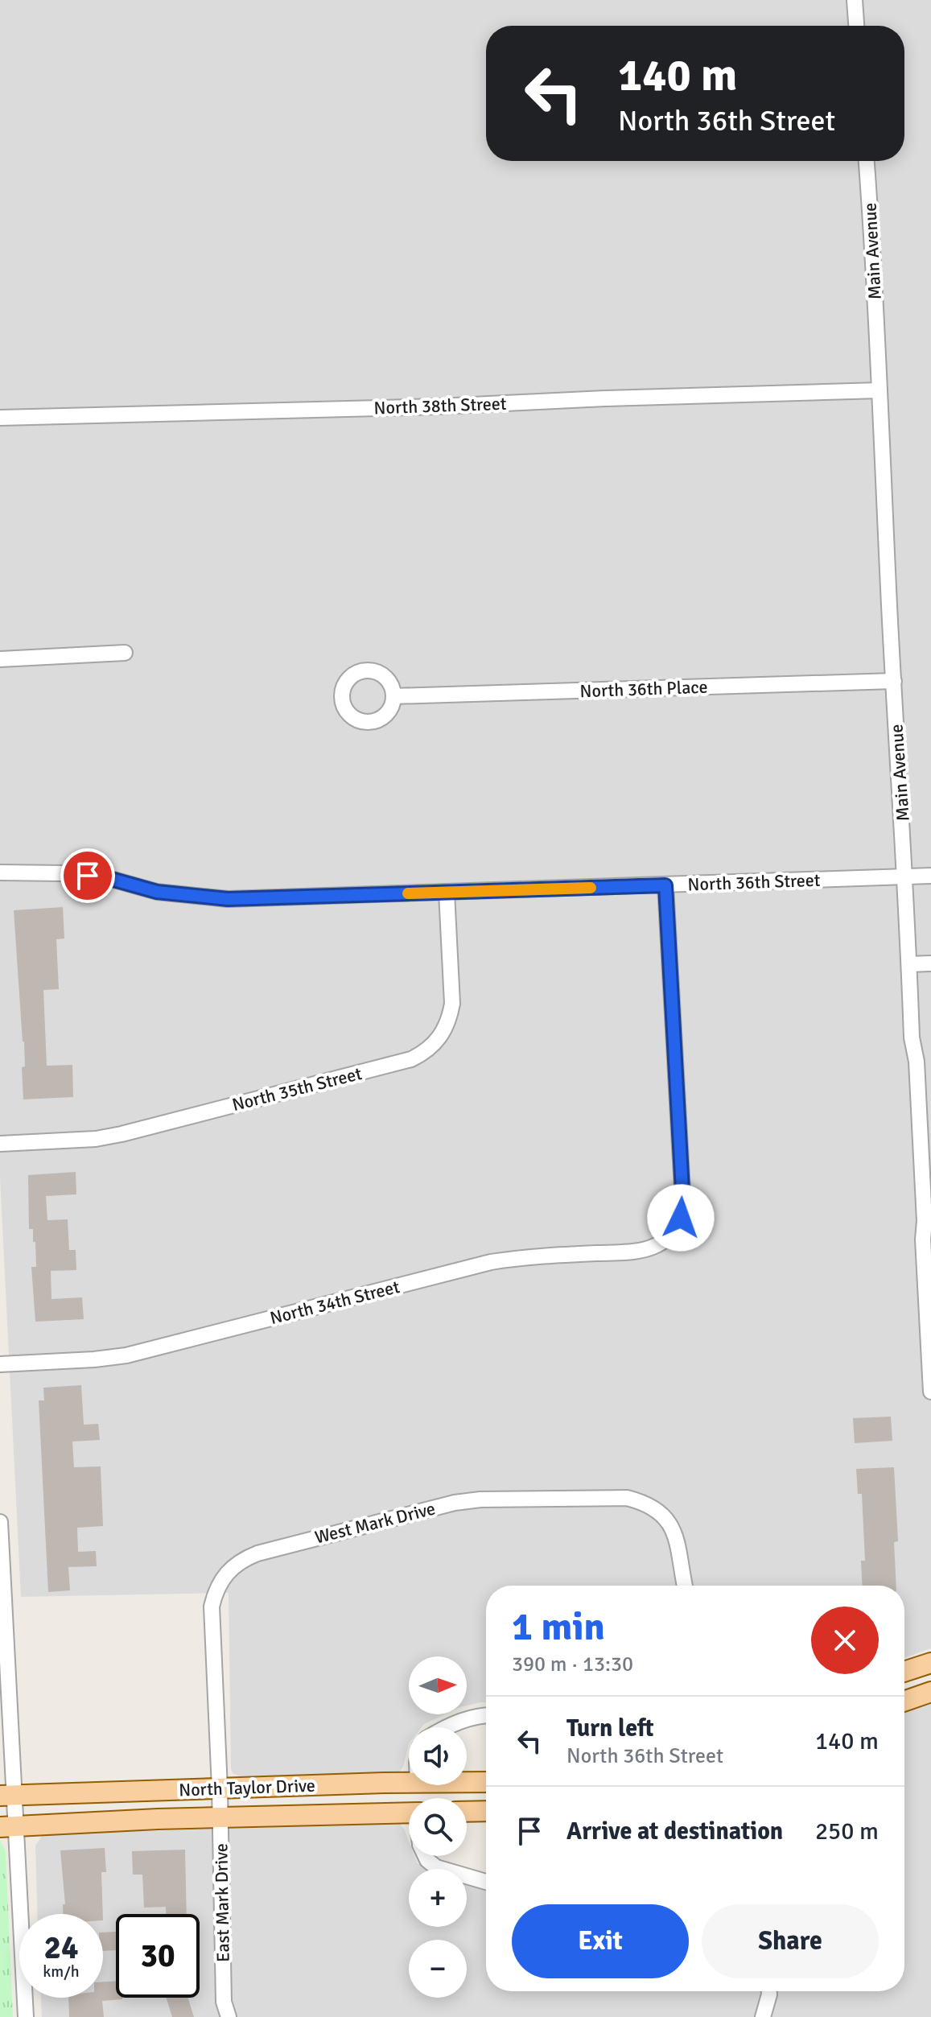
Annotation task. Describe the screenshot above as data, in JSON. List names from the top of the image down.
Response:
{
  "streets": {
    "main road": ["North Taylor Drive"],
    "street": [
      "Main Avenue",
      "North 38th Street",
      "North 36th Place",
      "North 36th Street",
      "North 35th Street",
      "North 34th Street",
      "West Mark Drive",
      "East Mark Drive"
    ]
  },
  "crossings": [
    ["Main Avenue", "North 38th Street"],
    ["Main Avenue", "North 36th Place"],
    ["Main Avenue", "North 36th Street"],
    ["North 36th Street", "North 35th Street"],
    ["North 36th Street", "North 34th Street"],
    ["West Mark Drive", "North Taylor Drive"],
    ["West Mark Drive", "East Mark Drive"],
    ["North Taylor Drive", "East Mark Drive"]
  ],
  "north": "right",
  "page": {
    "turn": ["140 m", "North 36th Street"],
    "heading": ["1 min", "390 m · 13:30"],
    "map_buttons": ["+", "−"],
    "list": [
      {
        "name": "Turn left",
        "note": "North 36th Street",
        "value": "140 m"
      },
      {
        "name": "Arrive at destination",
        "value": "250 m"
      }
    ],
    "buttons": ["Exit", "Share"],
    "speed": "24 km/h",
    "limit": "30"
  }
}
